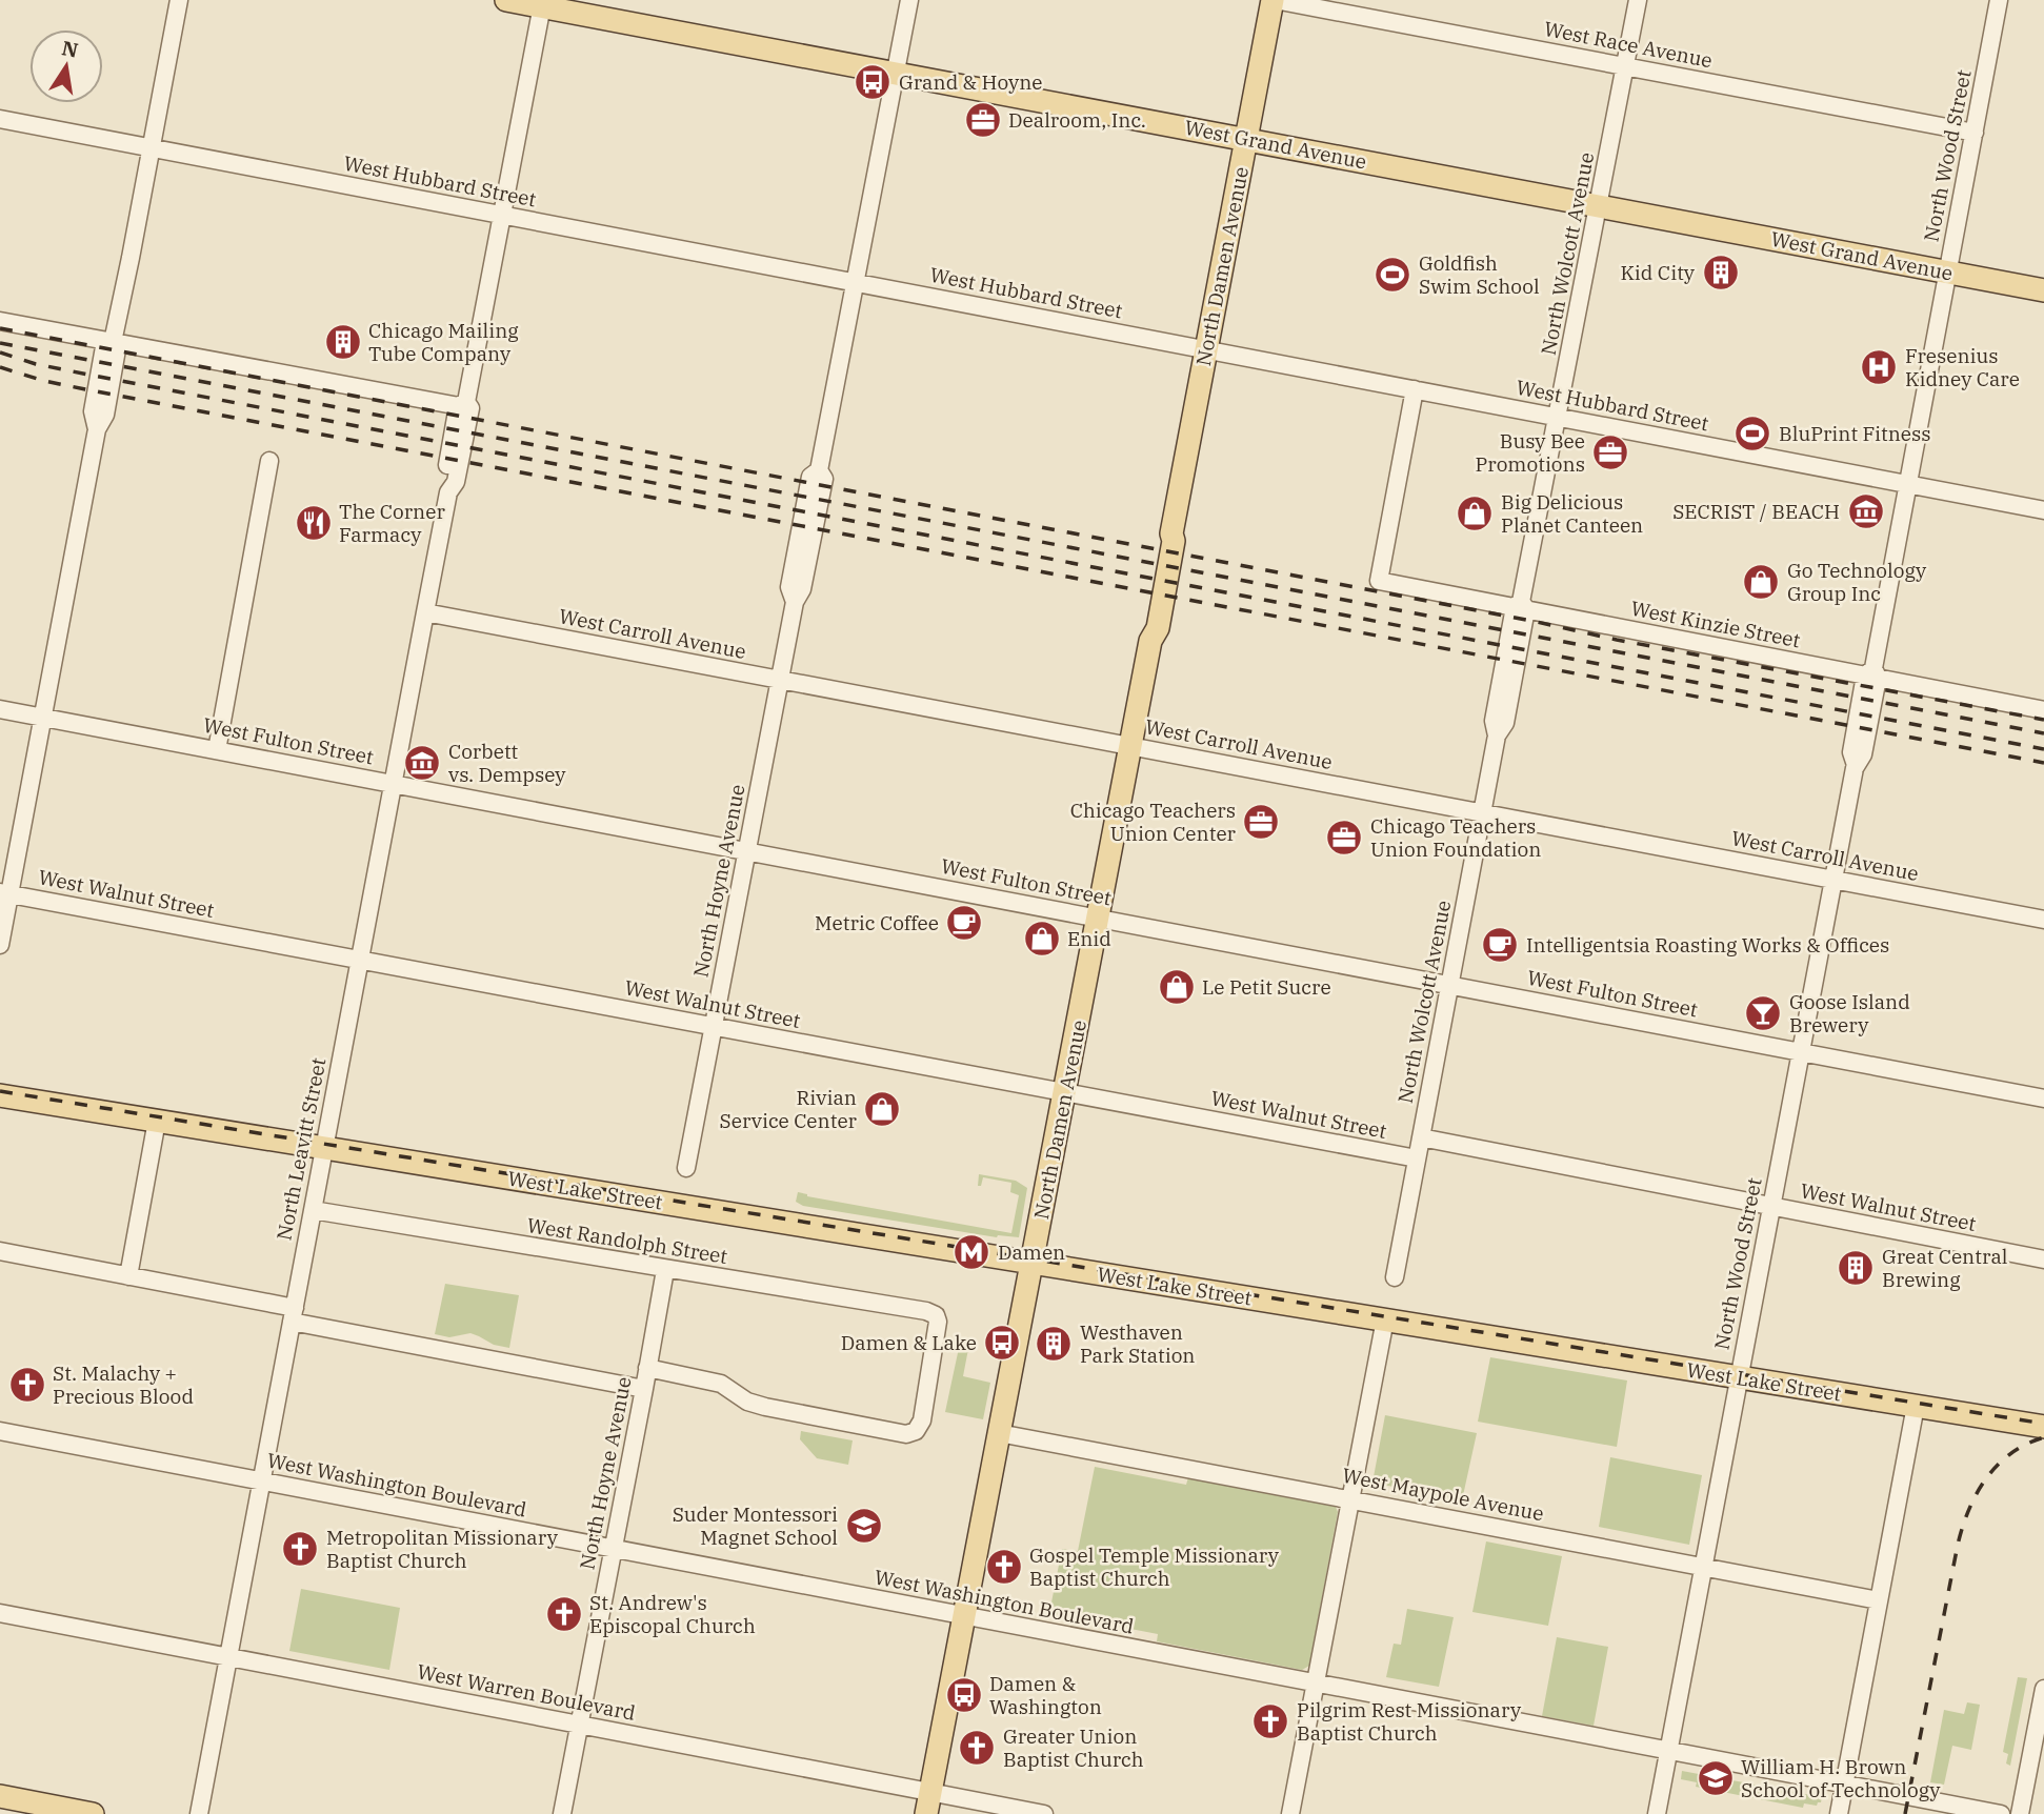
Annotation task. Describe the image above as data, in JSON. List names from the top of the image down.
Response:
{
  "streets": {
    "main road": ["West Grand Avenue", "North Damen Avenue", "West Lake Street"],
    "street": [
      "West Race Avenue",
      "North Wood Street",
      "West Hubbard Street",
      "North Wolcott Avenue",
      "West Kinzie Street",
      "West Carroll Avenue",
      "West Fulton Street",
      "North Hoyne Avenue",
      "West Walnut Street",
      "North Leavitt Street",
      "West Randolph Street",
      "West Washington Boulevard",
      "West Maypole Avenue",
      "West Warren Boulevard"
    ]
  },
  "crossings": [
    ["West Race Avenue", "North Wood Street"],
    ["West Race Avenue", "North Wolcott Avenue"],
    ["West Race Avenue", "North Damen Avenue"],
    ["West Grand Avenue", "North Wood Street"],
    ["West Grand Avenue", "North Wolcott Avenue"],
    ["West Grand Avenue", "North Damen Avenue"],
    ["West Grand Avenue", "North Hoyne Avenue"],
    ["West Grand Avenue", "North Leavitt Street"],
    ["North Wood Street", "West Hubbard Street"],
    ["North Wood Street", "West Kinzie Street"],
    ["North Wood Street", "West Carroll Avenue"],
    ["North Wood Street", "West Fulton Street"],
    ["North Wood Street", "West Walnut Street"],
    ["North Wood Street", "West Lake Street"],
    ["North Wood Street", "West Washington Boulevard"],
    ["North Wood Street", "West Maypole Avenue"],
    ["West Hubbard Street", "North Wolcott Avenue"],
    ["West Hubbard Street", "North Damen Avenue"],
    ["West Hubbard Street", "West Kinzie Street"],
    ["West Hubbard Street", "North Hoyne Avenue"],
    ["West Hubbard Street", "North Leavitt Street"],
    ["North Wolcott Avenue", "West Kinzie Street"],
    ["North Wolcott Avenue", "West Carroll Avenue"],
    ["North Wolcott Avenue", "West Fulton Street"],
    ["North Wolcott Avenue", "West Walnut Street"],
    ["North Damen Avenue", "West Carroll Avenue"],
    ["North Damen Avenue", "West Fulton Street"],
    ["North Damen Avenue", "West Walnut Street"],
    ["North Damen Avenue", "West Lake Street"],
    ["North Damen Avenue", "West Washington Boulevard"],
    ["North Damen Avenue", "West Maypole Avenue"],
    ["North Damen Avenue", "West Warren Boulevard"],
    ["West Carroll Avenue", "North Hoyne Avenue"],
    ["West Carroll Avenue", "North Leavitt Street"],
    ["West Fulton Street", "North Hoyne Avenue"],
    ["West Fulton Street", "North Leavitt Street"],
    ["North Hoyne Avenue", "West Walnut Street"],
    ["North Hoyne Avenue", "West Randolph Street"],
    ["North Hoyne Avenue", "West Washington Boulevard"],
    ["North Hoyne Avenue", "West Warren Boulevard"],
    ["West Walnut Street", "North Leavitt Street"],
    ["North Leavitt Street", "West Lake Street"],
    ["North Leavitt Street", "West Randolph Street"],
    ["North Leavitt Street", "West Washington Boulevard"],
    ["North Leavitt Street", "West Warren Boulevard"]
  ],
  "places": {
    "bus stop": ["Grand & Hoyne", "Damen & Lake", "Damen & Washington"],
    "office": [
      "Dealroom, Inc.",
      "Busy Bee Promotions",
      "Chicago Teachers Union Center",
      "Chicago Teachers Union Foundation"
    ],
    "building": [
      "Kid City",
      "Chicago Mailing Tube Company",
      "Great Central Brewing",
      "Westhaven Park Station"
    ],
    "sports": ["Goldfish Swim School", "BluPrint Fitness"],
    "hospital": ["Fresenius Kidney Care"],
    "museum": ["SECRIST / BEACH", "Corbett vs. Dempsey"],
    "shop": [
      "Big Delicious Planet Canteen",
      "Go Technology Group Inc",
      "Enid",
      "Le Petit Sucre",
      "Rivian Service Center"
    ],
    "restaurant": ["The Corner Farmacy"],
    "cafe": ["Metric Coffee", "Intelligentsia Roasting Works & Offices"],
    "bar": ["Goose Island Brewery"],
    "metro station": ["Damen"],
    "church": [
      "St. Malachy + Precious Blood",
      "Metropolitan Missionary Baptist Church",
      "Gospel Temple Missionary Baptist Church",
      "St. Andrew's Episcopal Church",
      "Pilgrim Rest Missionary Baptist Church",
      "Greater Union Baptist Church"
    ],
    "school or university": ["Suder Montessori Magnet School", "William H. Brown School of Technology"]
  },
  "north": "top"
}
